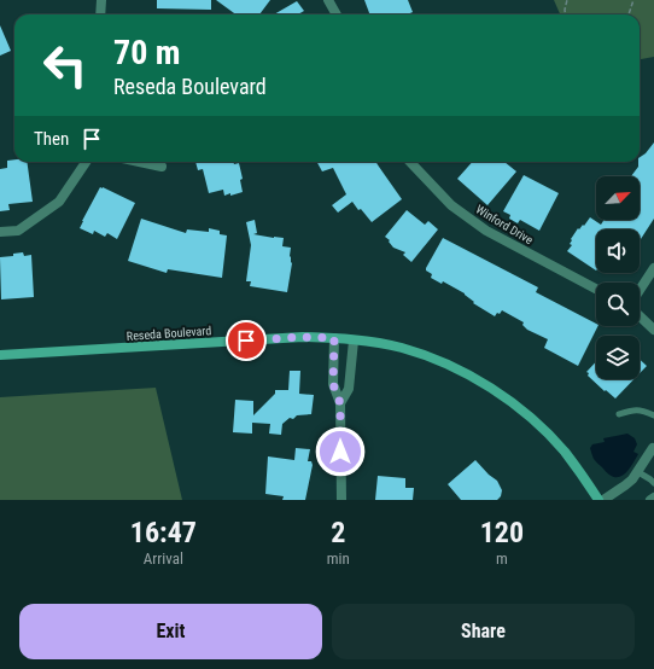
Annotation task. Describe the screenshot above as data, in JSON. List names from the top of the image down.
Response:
{
  "streets": {
    "main road": ["Reseda Boulevard"],
    "street": ["Winford Drive"]
  },
  "north": "top right",
  "page": {
    "turn": ["70 m", "Reseda Boulevard"],
    "then": "Then",
    "eta": [
      "16:47",
      "Arrival",
      "2",
      "min",
      "120",
      "m"
    ],
    "buttons": ["Exit", "Share"]
  }
}
